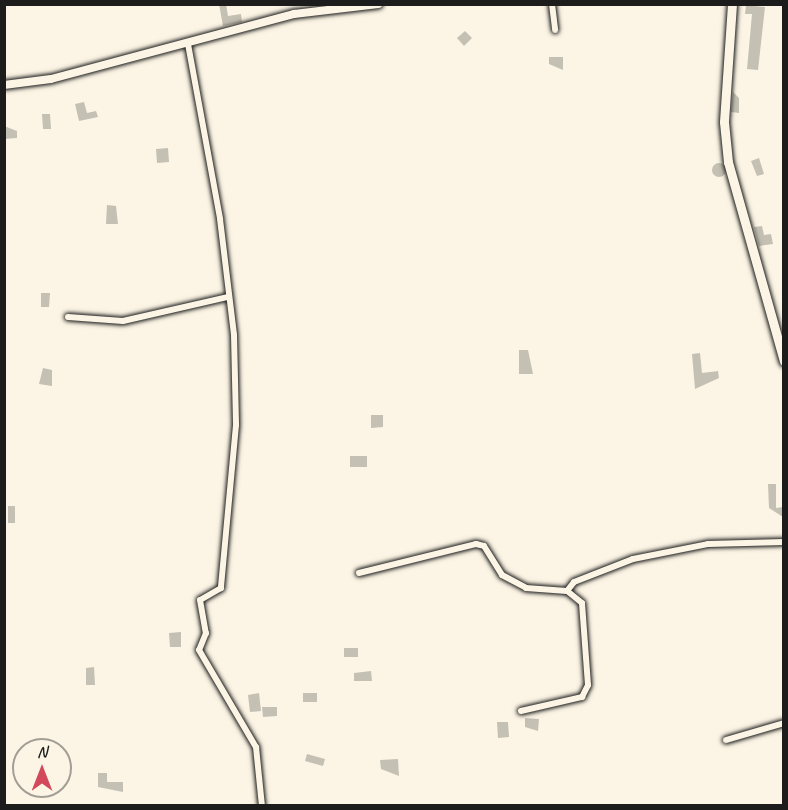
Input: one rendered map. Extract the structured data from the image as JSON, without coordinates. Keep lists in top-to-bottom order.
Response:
{
  "north": "top"
}
